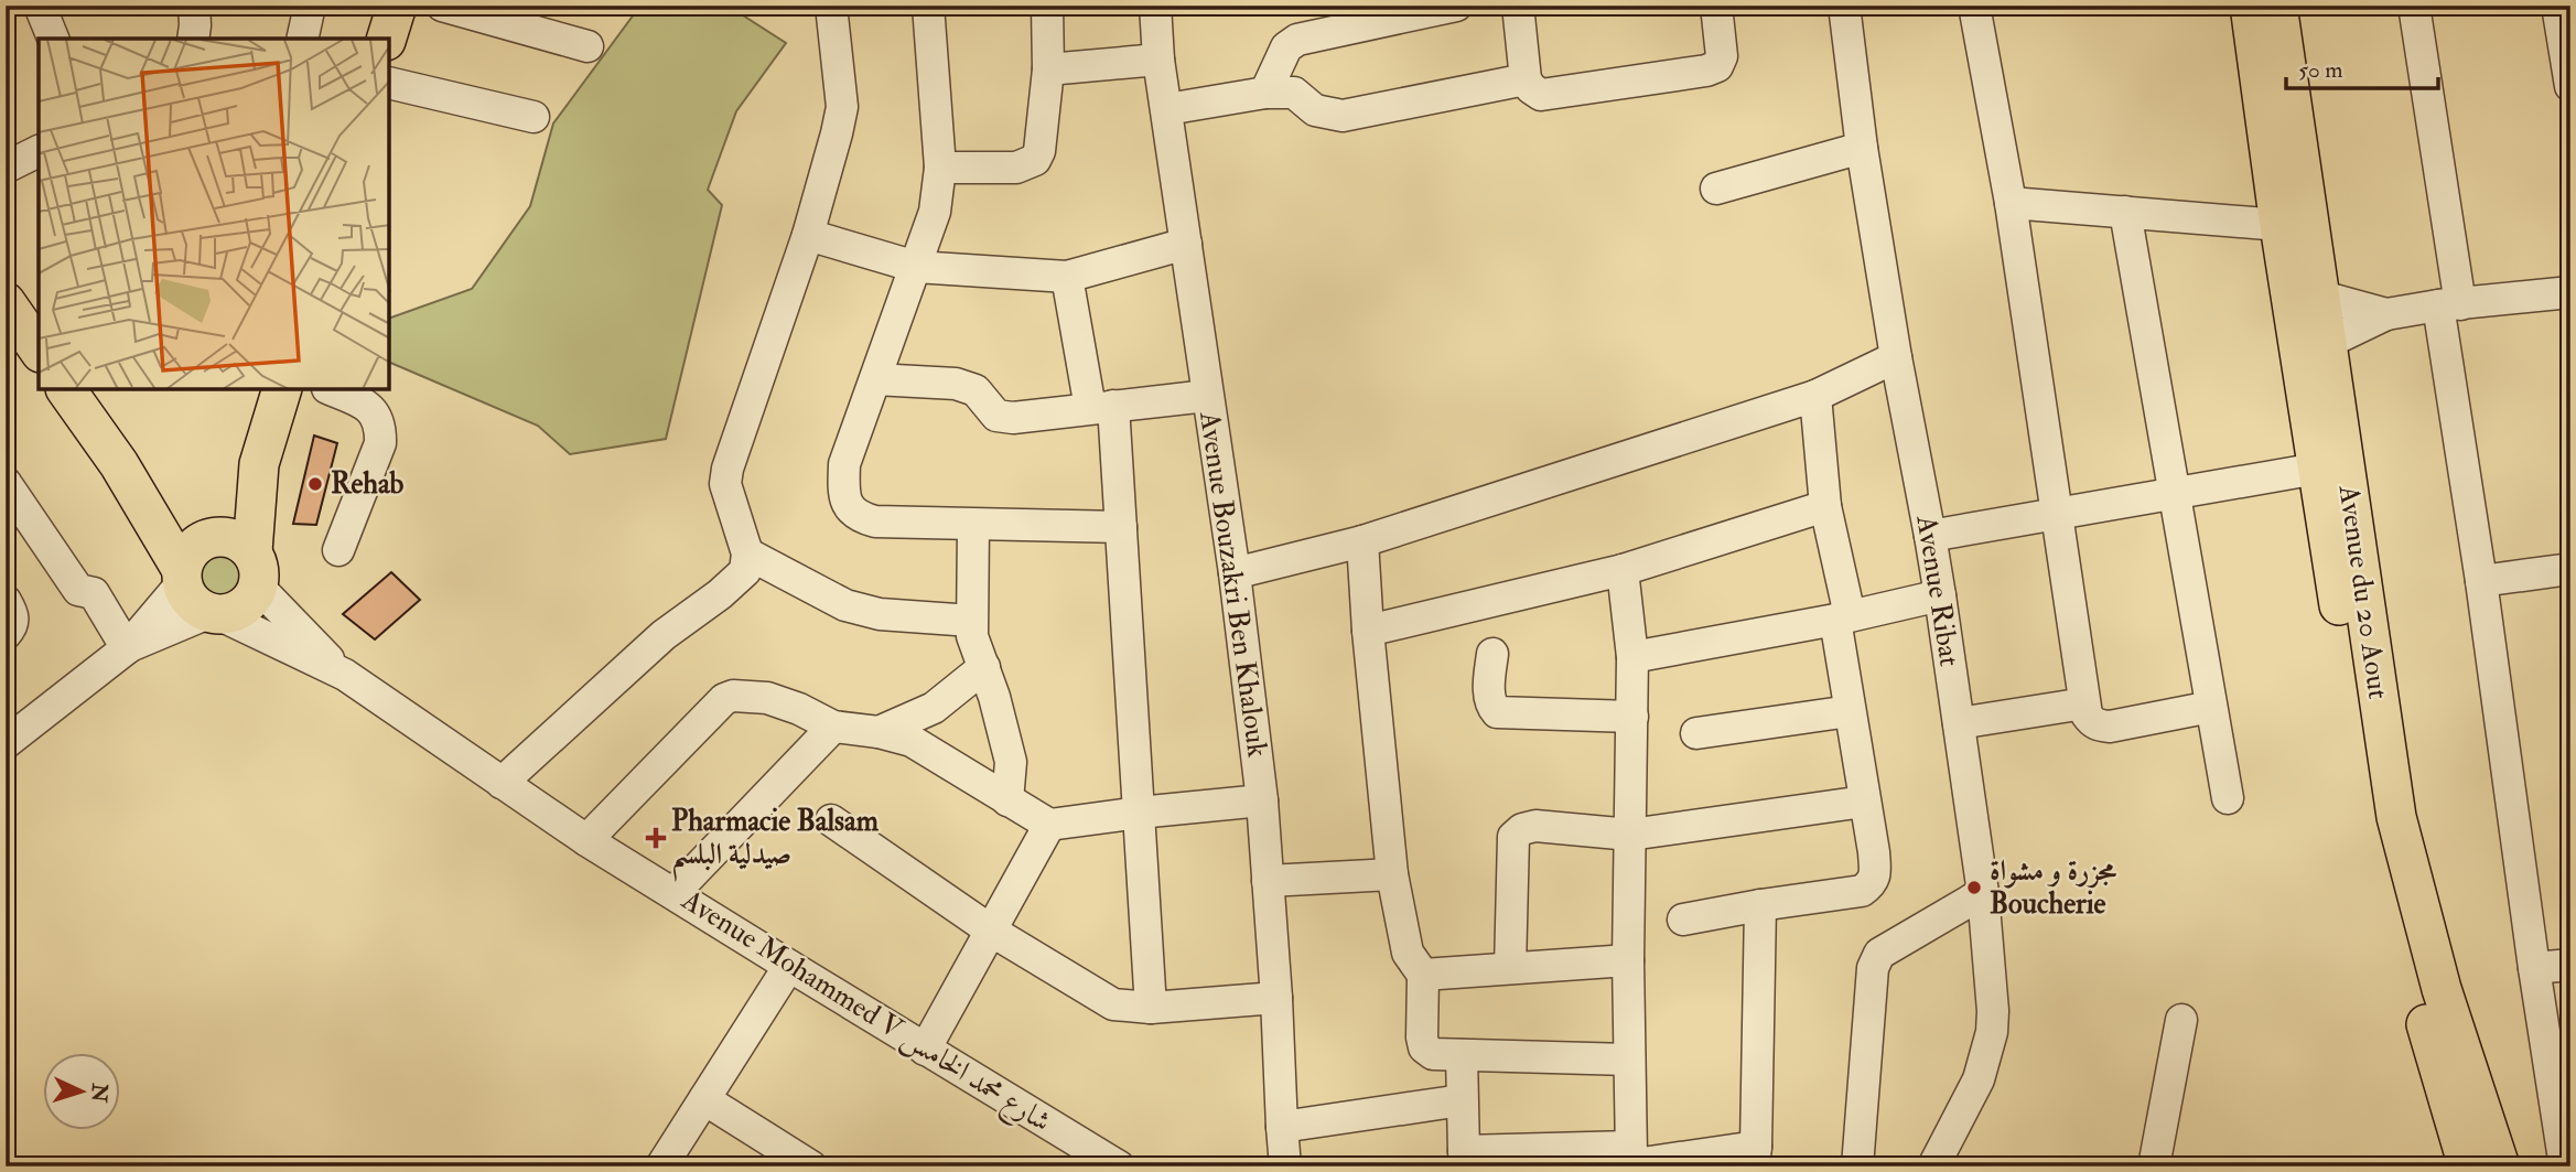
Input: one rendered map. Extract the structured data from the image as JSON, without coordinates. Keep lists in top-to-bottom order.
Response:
{
  "streets": {
    "main road": ["Avenue du 20 Aout"],
    "street": ["Avenue Bouzakri Ben Khalouk", "Avenue Ribat", "Avenue Mohammed V شارع محمد الخامس"]
  },
  "places": {
    "other": ["Rehab", "مجزرة و مشواة Boucherie"],
    "health": ["Pharmacie Balsam صيدلية البلسم"]
  },
  "scale_bar": "50 m",
  "north": "right"
}
